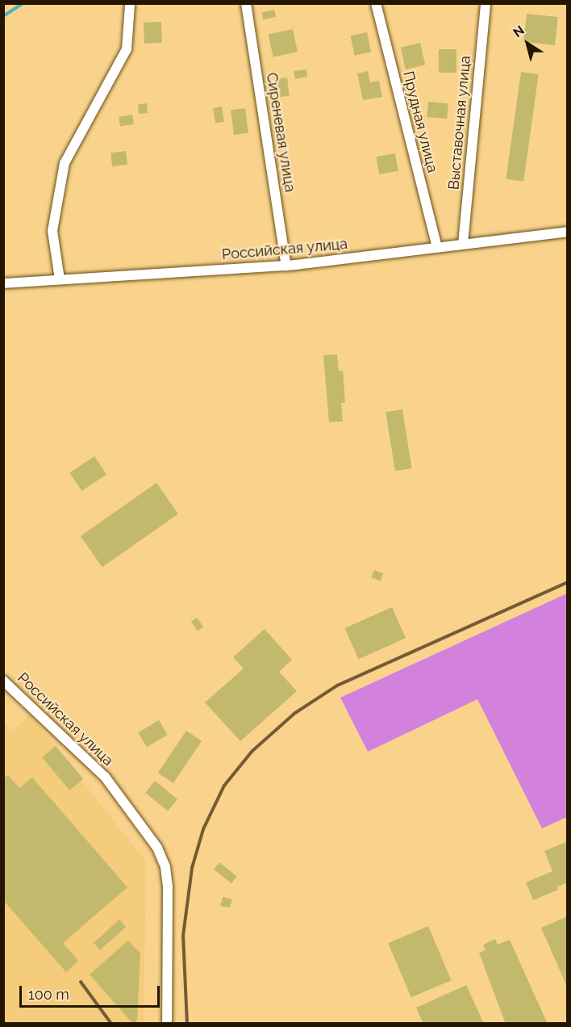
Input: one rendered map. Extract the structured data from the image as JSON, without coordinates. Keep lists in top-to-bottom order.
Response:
{
  "streets": {
    "street": [
      "Прудная улица",
      "Выставочная улица",
      "Сиреневая улица",
      "Российская улица"
    ]
  },
  "crossings": [
    ["Прудная улица", "Российская улица"],
    ["Выставочная улица", "Российская улица"],
    ["Сиреневая улица", "Российская улица"]
  ],
  "scale_bar": "100 m",
  "north": "top left"
}
